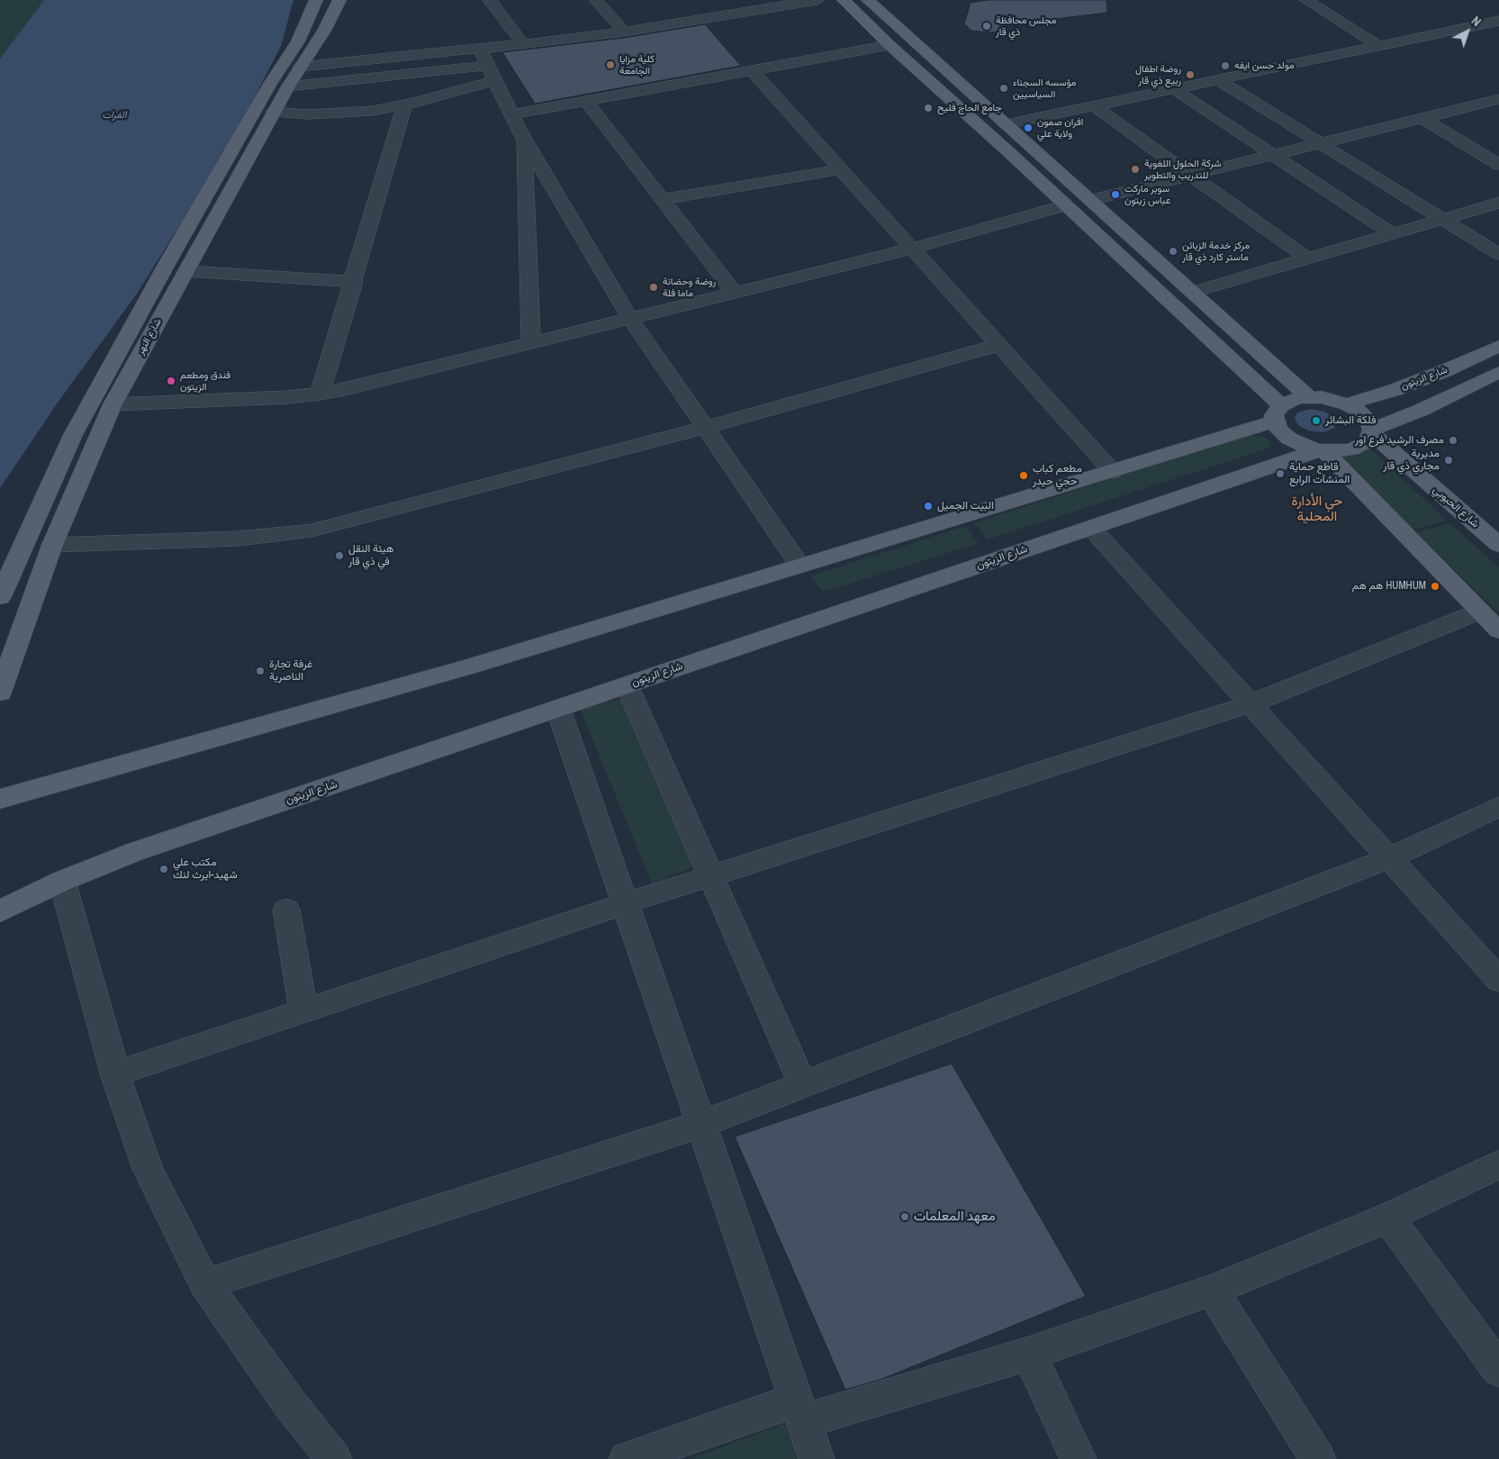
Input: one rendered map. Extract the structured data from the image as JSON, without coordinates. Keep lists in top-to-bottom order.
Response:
{
  "streets": {
    "main road": ["شارع النهر", "شارع الزيتون", "شارع الحبوبي"]
  },
  "crossings": [
    ["شارع الزيتون", "شارع الحبوبي"]
  ],
  "districts": ["حي الأدارة المحلية"],
  "water": ["الفرات"],
  "places": [
    "مجلس محافظة ذي قار",
    "كلية مزايا الجامعة",
    "مولد حسن ايفه",
    "روضة اطفال ربيع ذي قار",
    "مؤسسه السجناء السياسيين",
    "جامع الحاج فليح",
    "افران صمون ولاية علي",
    "شركة الحلول اللغوية للتدريب والتطوير",
    "سوبر ماركت عباس زيتون",
    "مركز خدمة الزبائن ماستر كارد ذي قار",
    "روضة وحضانة ماما فلة",
    "فندق ومطعم الزيتون",
    "فلكة البشائر",
    "مصرف الرشيد فرع اور",
    "مديرية مجاري ذي قار",
    "قاطع حماية المنشآت الرابع",
    "مطعم كباب حجي حيدر",
    "البيت الجميل",
    "هيئة النقل في ذي قار",
    "هم هم HUMHUM",
    "غرفة تجارة الناصرية",
    "مكتب علي شهيد-ايرث لنك",
    "معهد المعلمات"
  ],
  "north": "top right"
}
